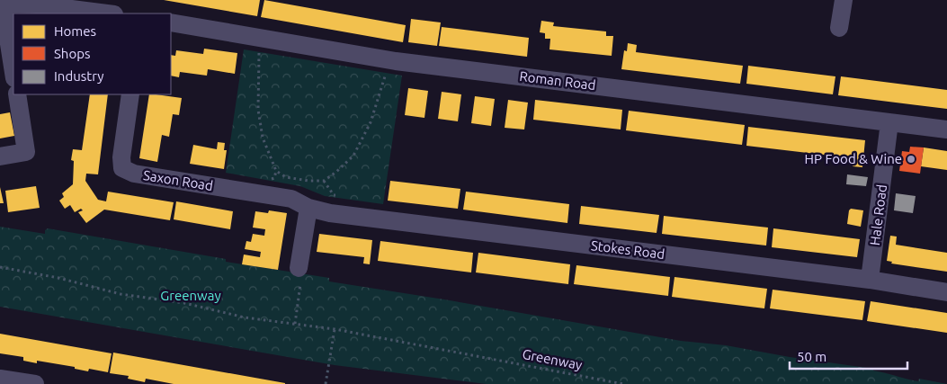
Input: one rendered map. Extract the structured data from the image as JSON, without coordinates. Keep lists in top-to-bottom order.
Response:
{
  "streets": {
    "street": [
      "Roman Road",
      "Saxon Road",
      "Hale Road",
      "Stokes Road"
    ],
    "path": ["Greenway"]
  },
  "crossings": [
    ["Roman Road", "Hale Road"],
    ["Saxon Road", "Stokes Road"],
    ["Hale Road", "Stokes Road"]
  ],
  "parks": ["Greenway"],
  "places": ["HP Food & Wine"],
  "legend": ["Homes", "Shops", "Industry"],
  "scale_bar": "50 m"
}
